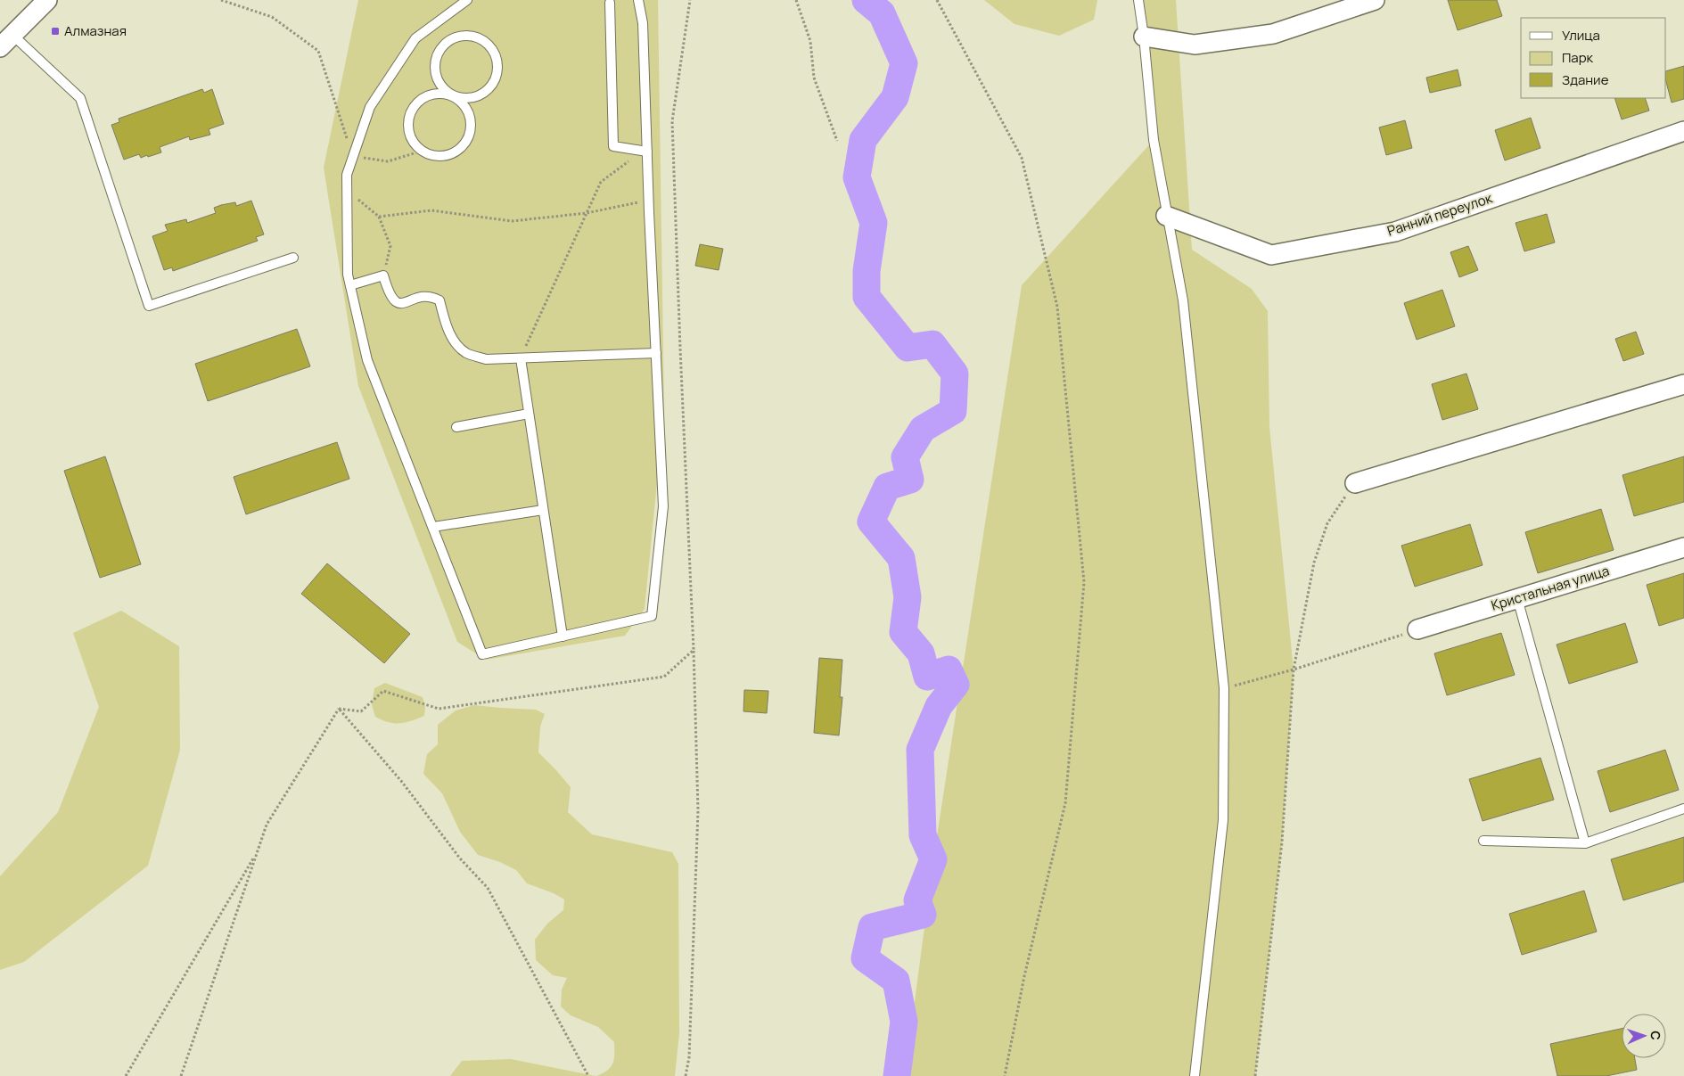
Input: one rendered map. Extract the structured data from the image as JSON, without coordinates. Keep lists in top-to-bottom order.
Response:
{
  "streets": {
    "street": ["Ранний переулок", "Кристальная улица"]
  },
  "places": {
    "transit": ["Алмазная"]
  },
  "legend": ["Улица", "Парк", "Здание"],
  "north": "right"
}
